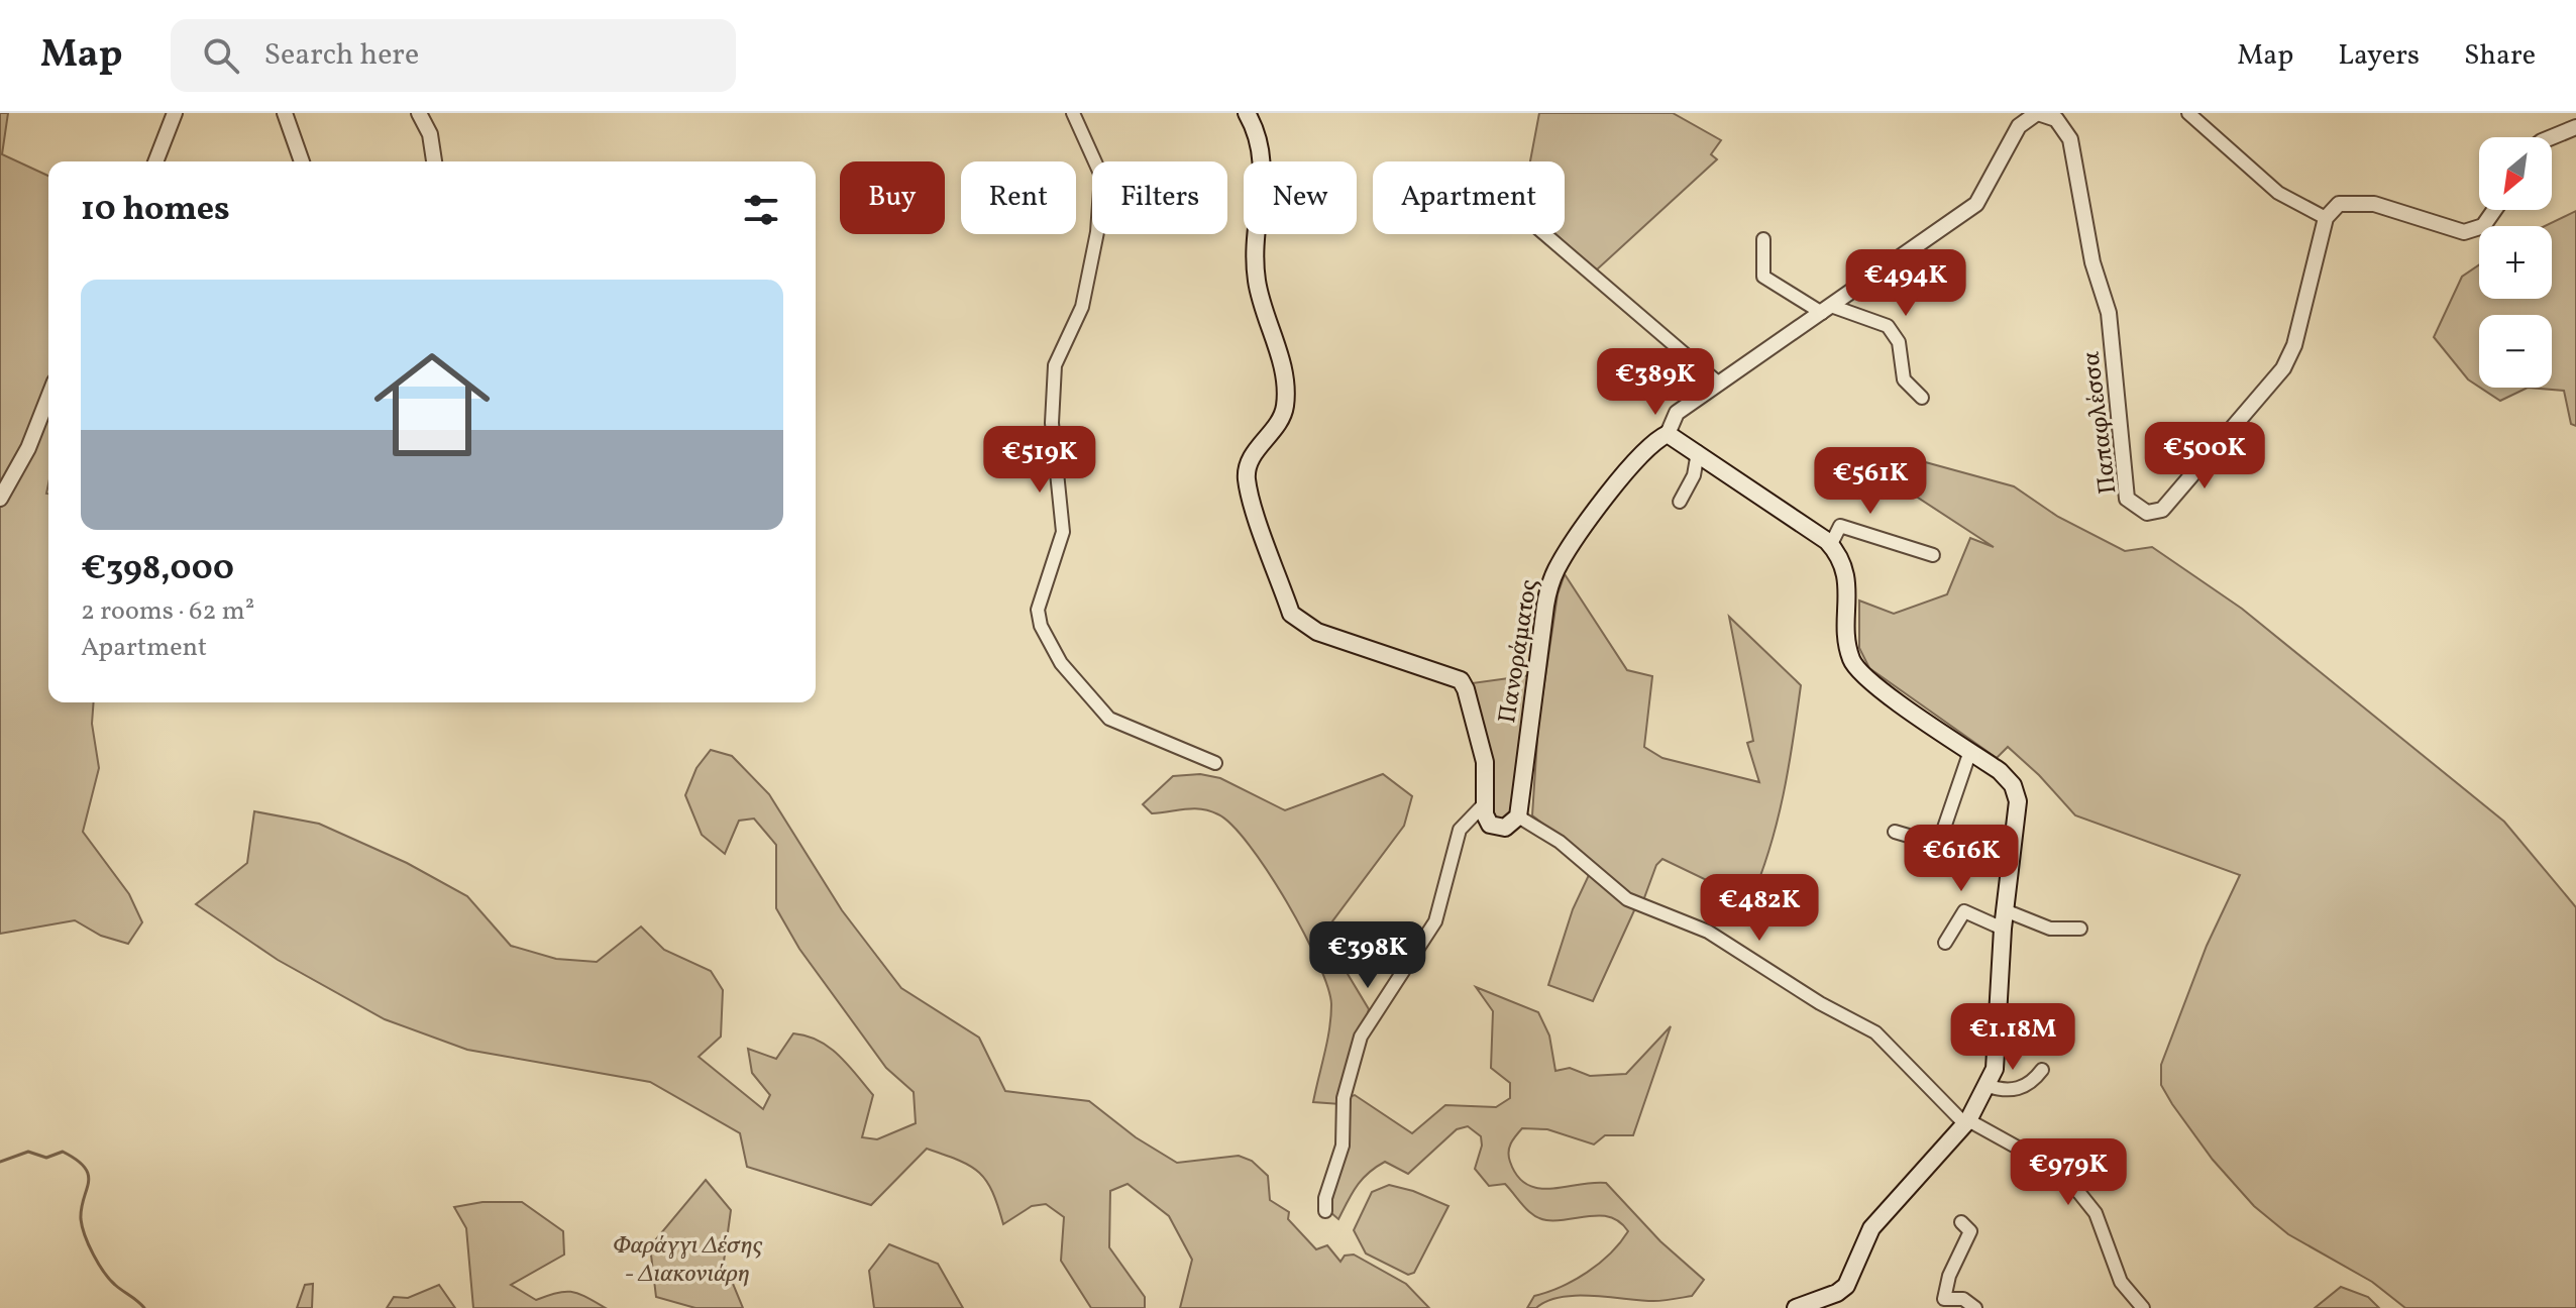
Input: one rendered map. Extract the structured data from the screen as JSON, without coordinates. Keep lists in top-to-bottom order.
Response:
{
  "streets": {
    "main road": ["Πανοράματος"],
    "street": ["Παπαφλέσσα"]
  },
  "crossings": [
    ["Παπαφλέσσα", "Πανοράματος"]
  ],
  "parks": ["Φαράγγι Δέσης - Διακονιάρη"],
  "north": "bottom left",
  "page": {
    "header": "Map",
    "search": "Search here",
    "nav": ["Map", "Layers", "Share"],
    "map_buttons": ["+", "−"],
    "chip": [
      "Buy",
      "Rent",
      "Filters",
      "New",
      "Apartment"
    ],
    "heading": "10 homes",
    "price": [
      "€494K",
      "€389K",
      "€500K",
      "€519K",
      "€561K",
      "€616K",
      "€482K",
      "€398K",
      "€1.18M",
      "€979K"
    ],
    "list": [
      {
        "name": "€398,000",
        "note": "2 rooms · 62 m² · Apartment"
      }
    ]
  }
}
